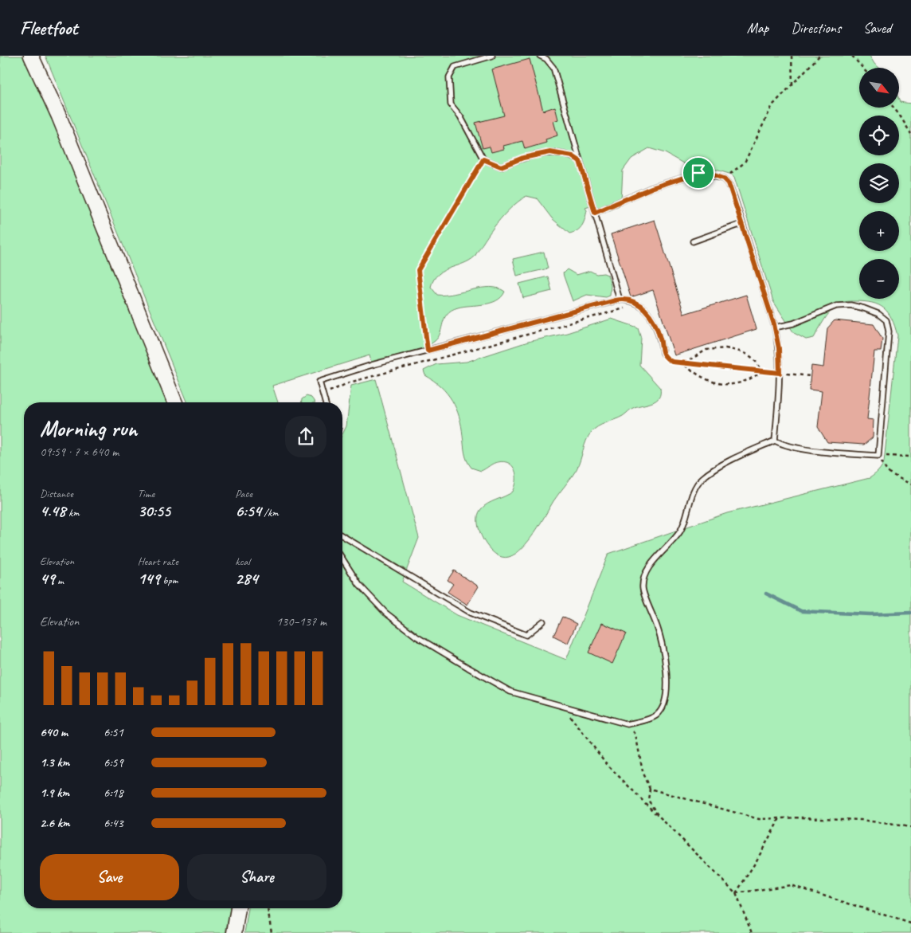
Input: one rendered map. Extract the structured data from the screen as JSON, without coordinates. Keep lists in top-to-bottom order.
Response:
{
  "north": "bottom right",
  "page": {
    "header": "Fleetfoot",
    "nav": ["Map", "Directions", "Saved"],
    "map_buttons": ["+", "−"],
    "heading": ["Morning run", "09:59 · 7 × 640 m"],
    "stats": [
      ["Distance", "4.48 km"],
      ["Time", "30:55"],
      ["Pace", "6:54 /km"],
      ["Elevation", "49 m"],
      ["Heart rate", "149 bpm"],
      ["kcal", "284"]
    ],
    "chart": ["Elevation", "130–137 m"],
    "list": [
      {
        "name": "640 m",
        "note": "6:51"
      },
      {
        "name": "1.3 km",
        "note": "6:59"
      },
      {
        "name": "1.9 km",
        "note": "6:18"
      },
      {
        "name": "2.6 km",
        "note": "6:43"
      }
    ],
    "buttons": ["Save", "Share"]
  }
}
